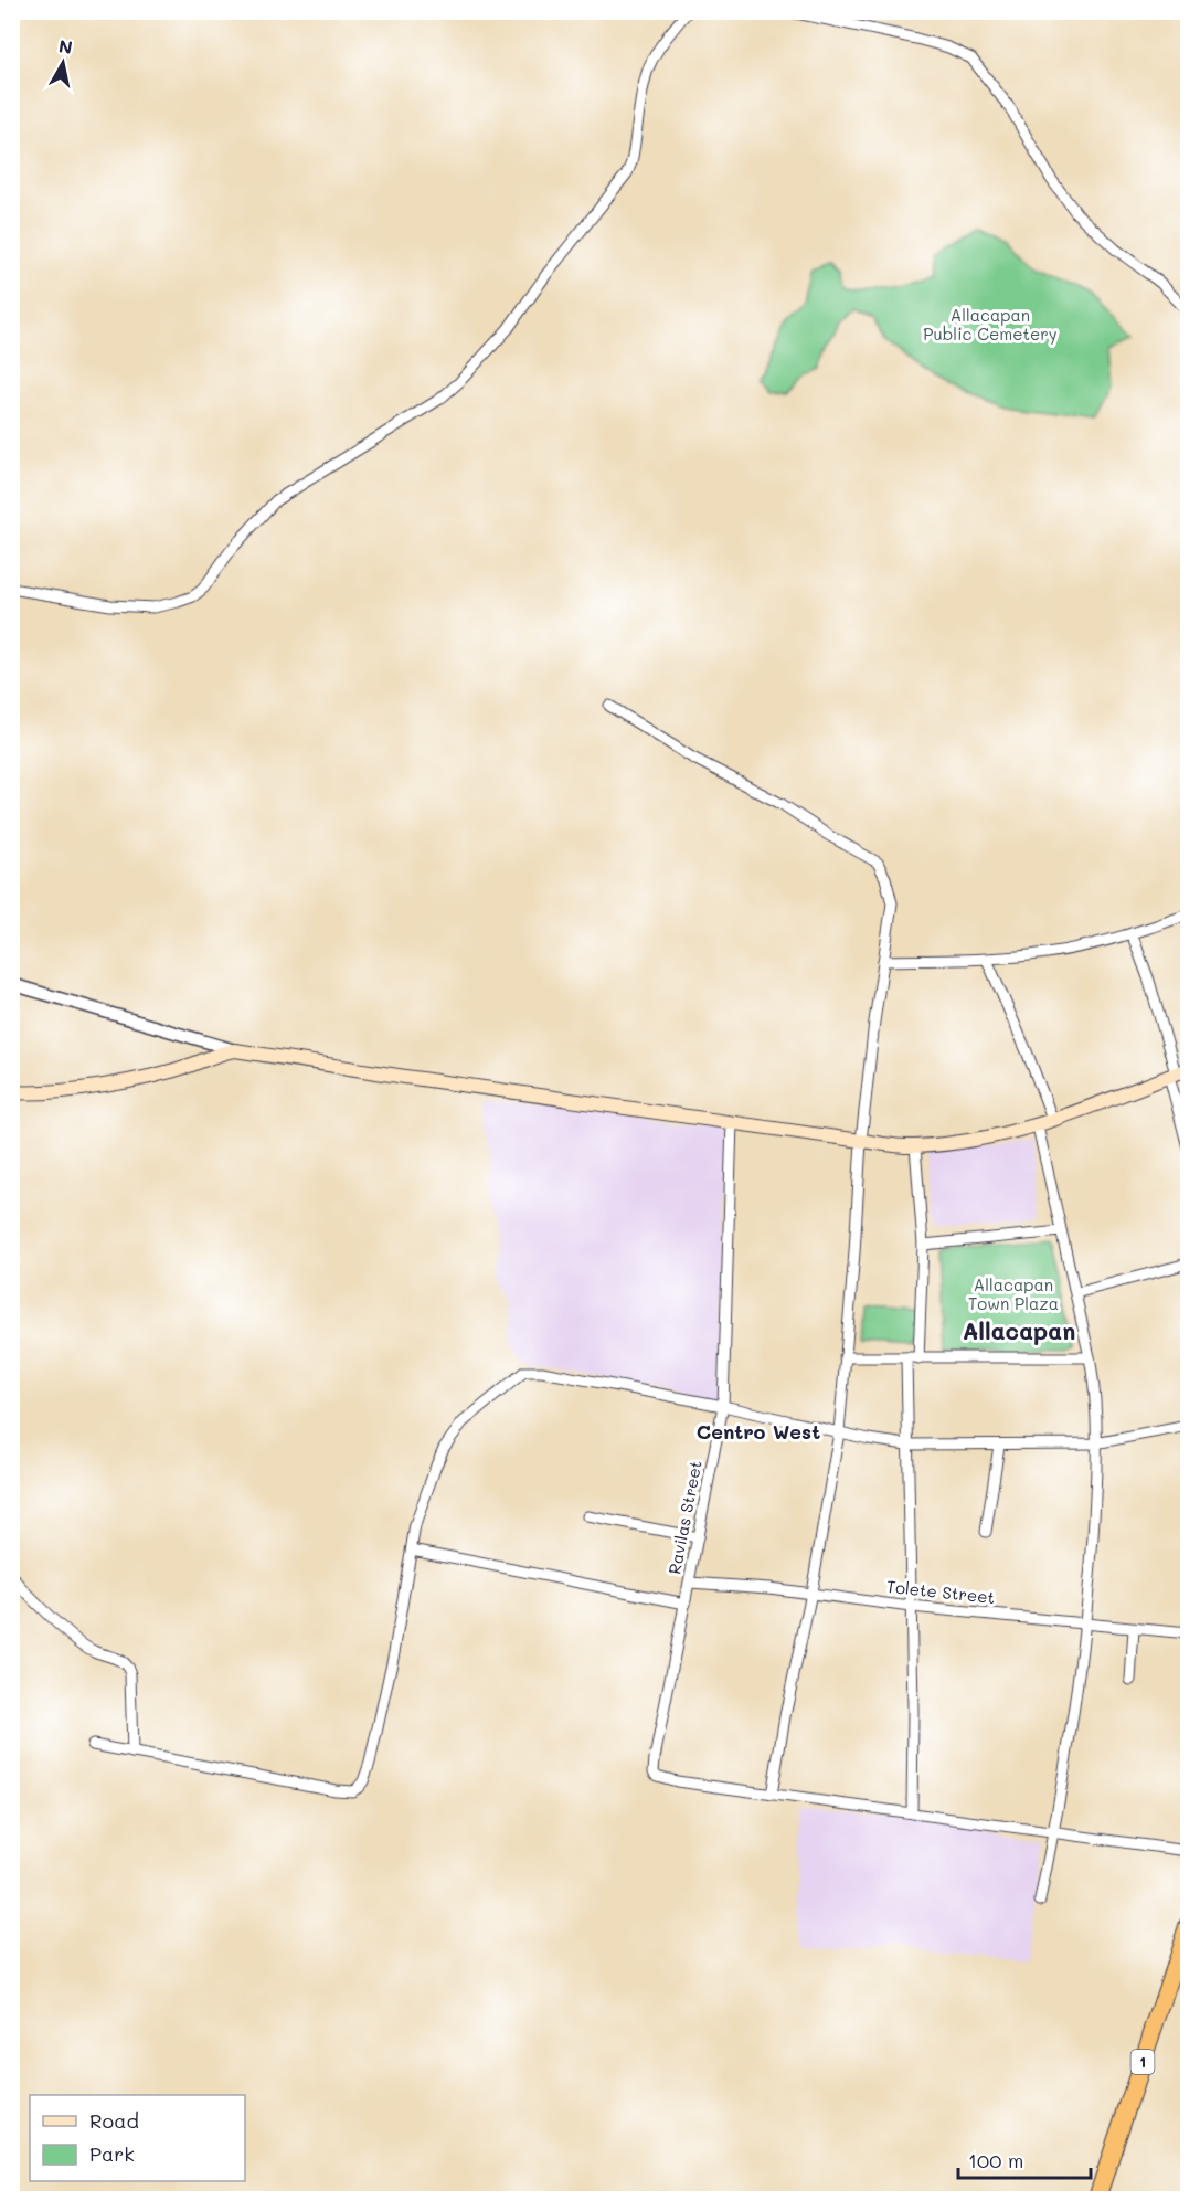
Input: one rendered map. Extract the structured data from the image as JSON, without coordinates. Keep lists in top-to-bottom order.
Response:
{
  "streets": {
    "highway": ["1"],
    "street": ["Ravilas Street", "Tolete Street"]
  },
  "crossings": [
    ["Ravilas Street", "Tolete Street"]
  ],
  "districts": ["Allacapan", "Centro West"],
  "parks": ["Allacapan Public Cemetery", "Allacapan Town Plaza"],
  "legend": ["Road", "Park"],
  "scale_bar": "100 m",
  "north": "top"
}
